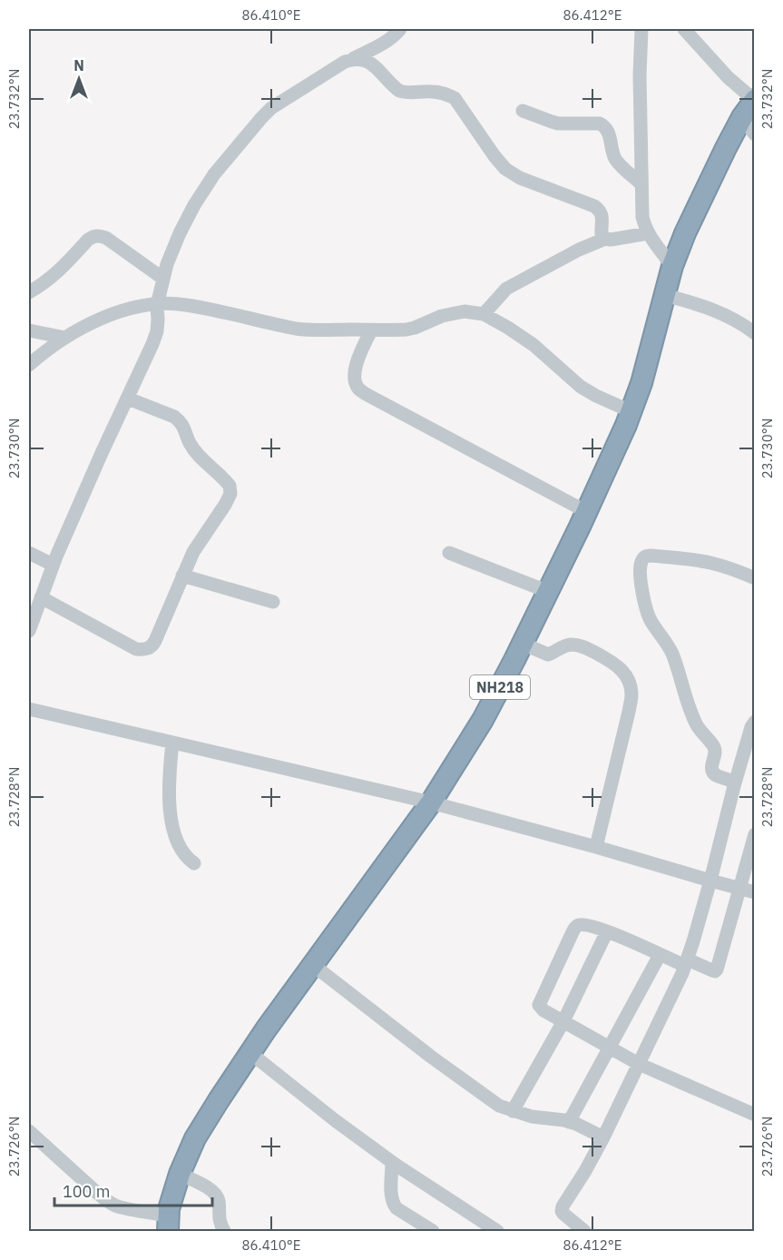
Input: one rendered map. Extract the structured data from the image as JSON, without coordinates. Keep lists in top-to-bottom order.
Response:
{
  "streets": {
    "highway": ["NH218"]
  },
  "scale_bar": "100 m",
  "north": "top",
  "coordinates": [
    "86.410°E",
    "86.412°E",
    "23.732°N",
    "23.730°N",
    "23.728°N",
    "23.726°N"
  ]
}
